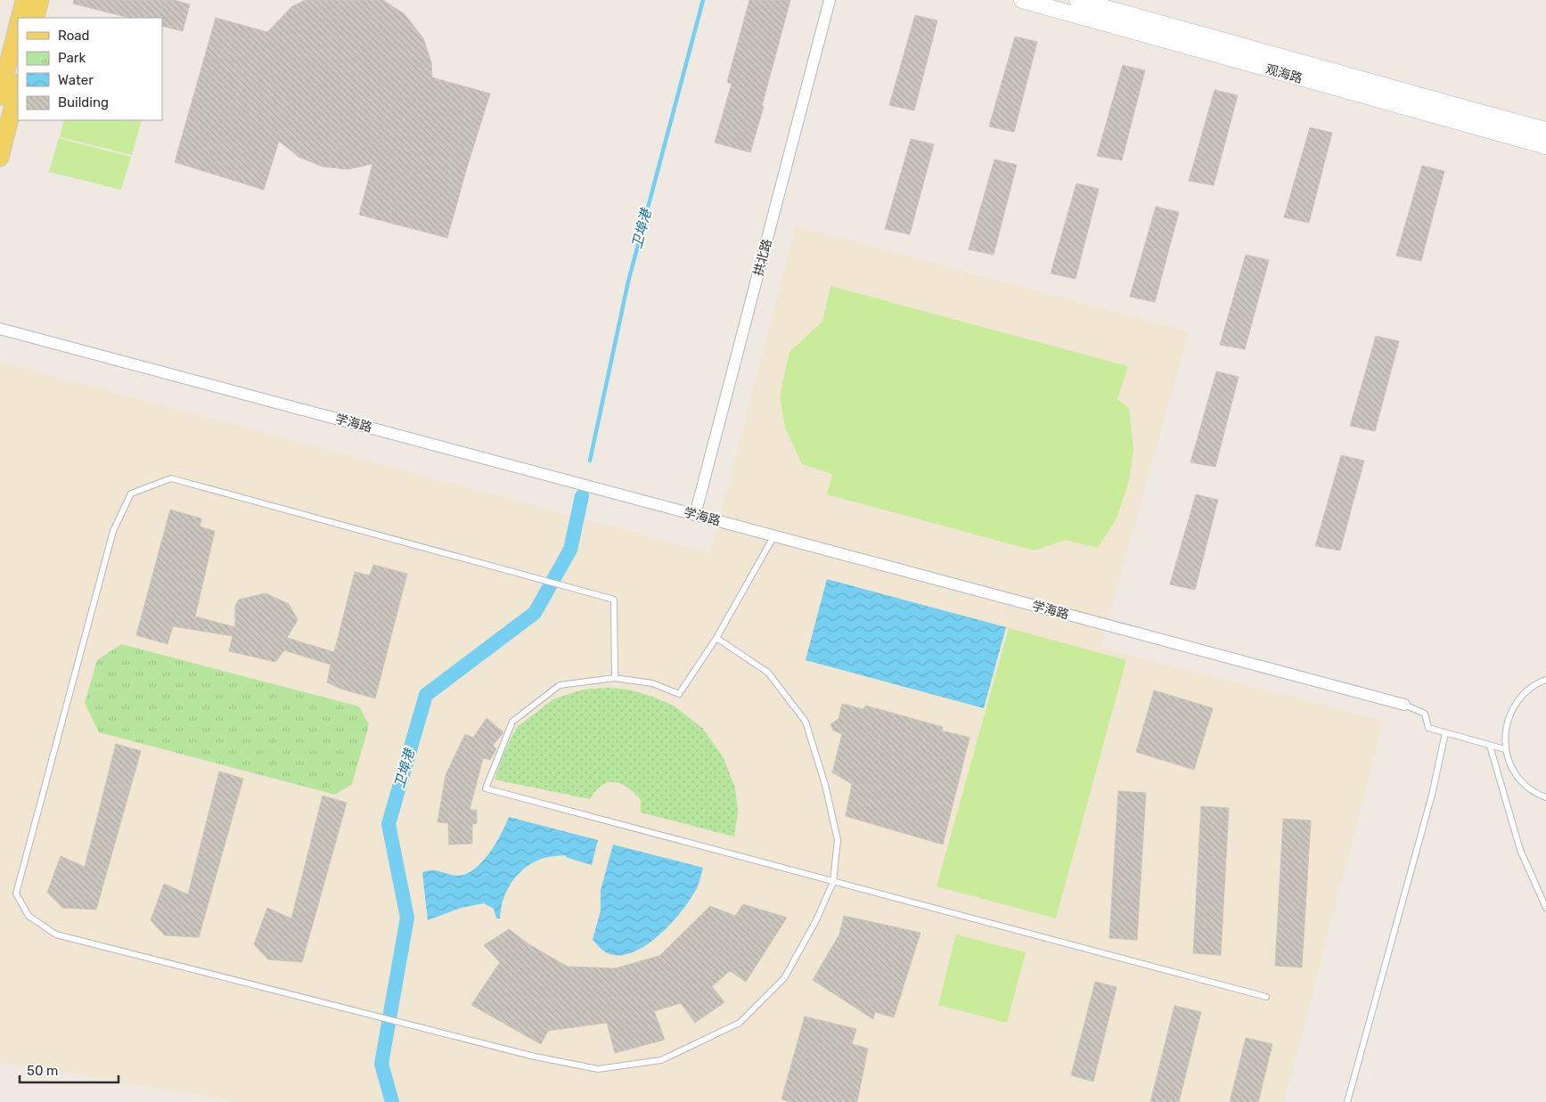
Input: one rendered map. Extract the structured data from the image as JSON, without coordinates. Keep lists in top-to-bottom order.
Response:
{
  "streets": {
    "main road": ["观海路"],
    "street": ["拱北路", "学海路"]
  },
  "crossings": [
    ["拱北路", "学海路"]
  ],
  "water": ["卫埠港"],
  "legend": [
    "Road",
    "Park",
    "Water",
    "Building"
  ],
  "scale_bar": "50 m"
}
